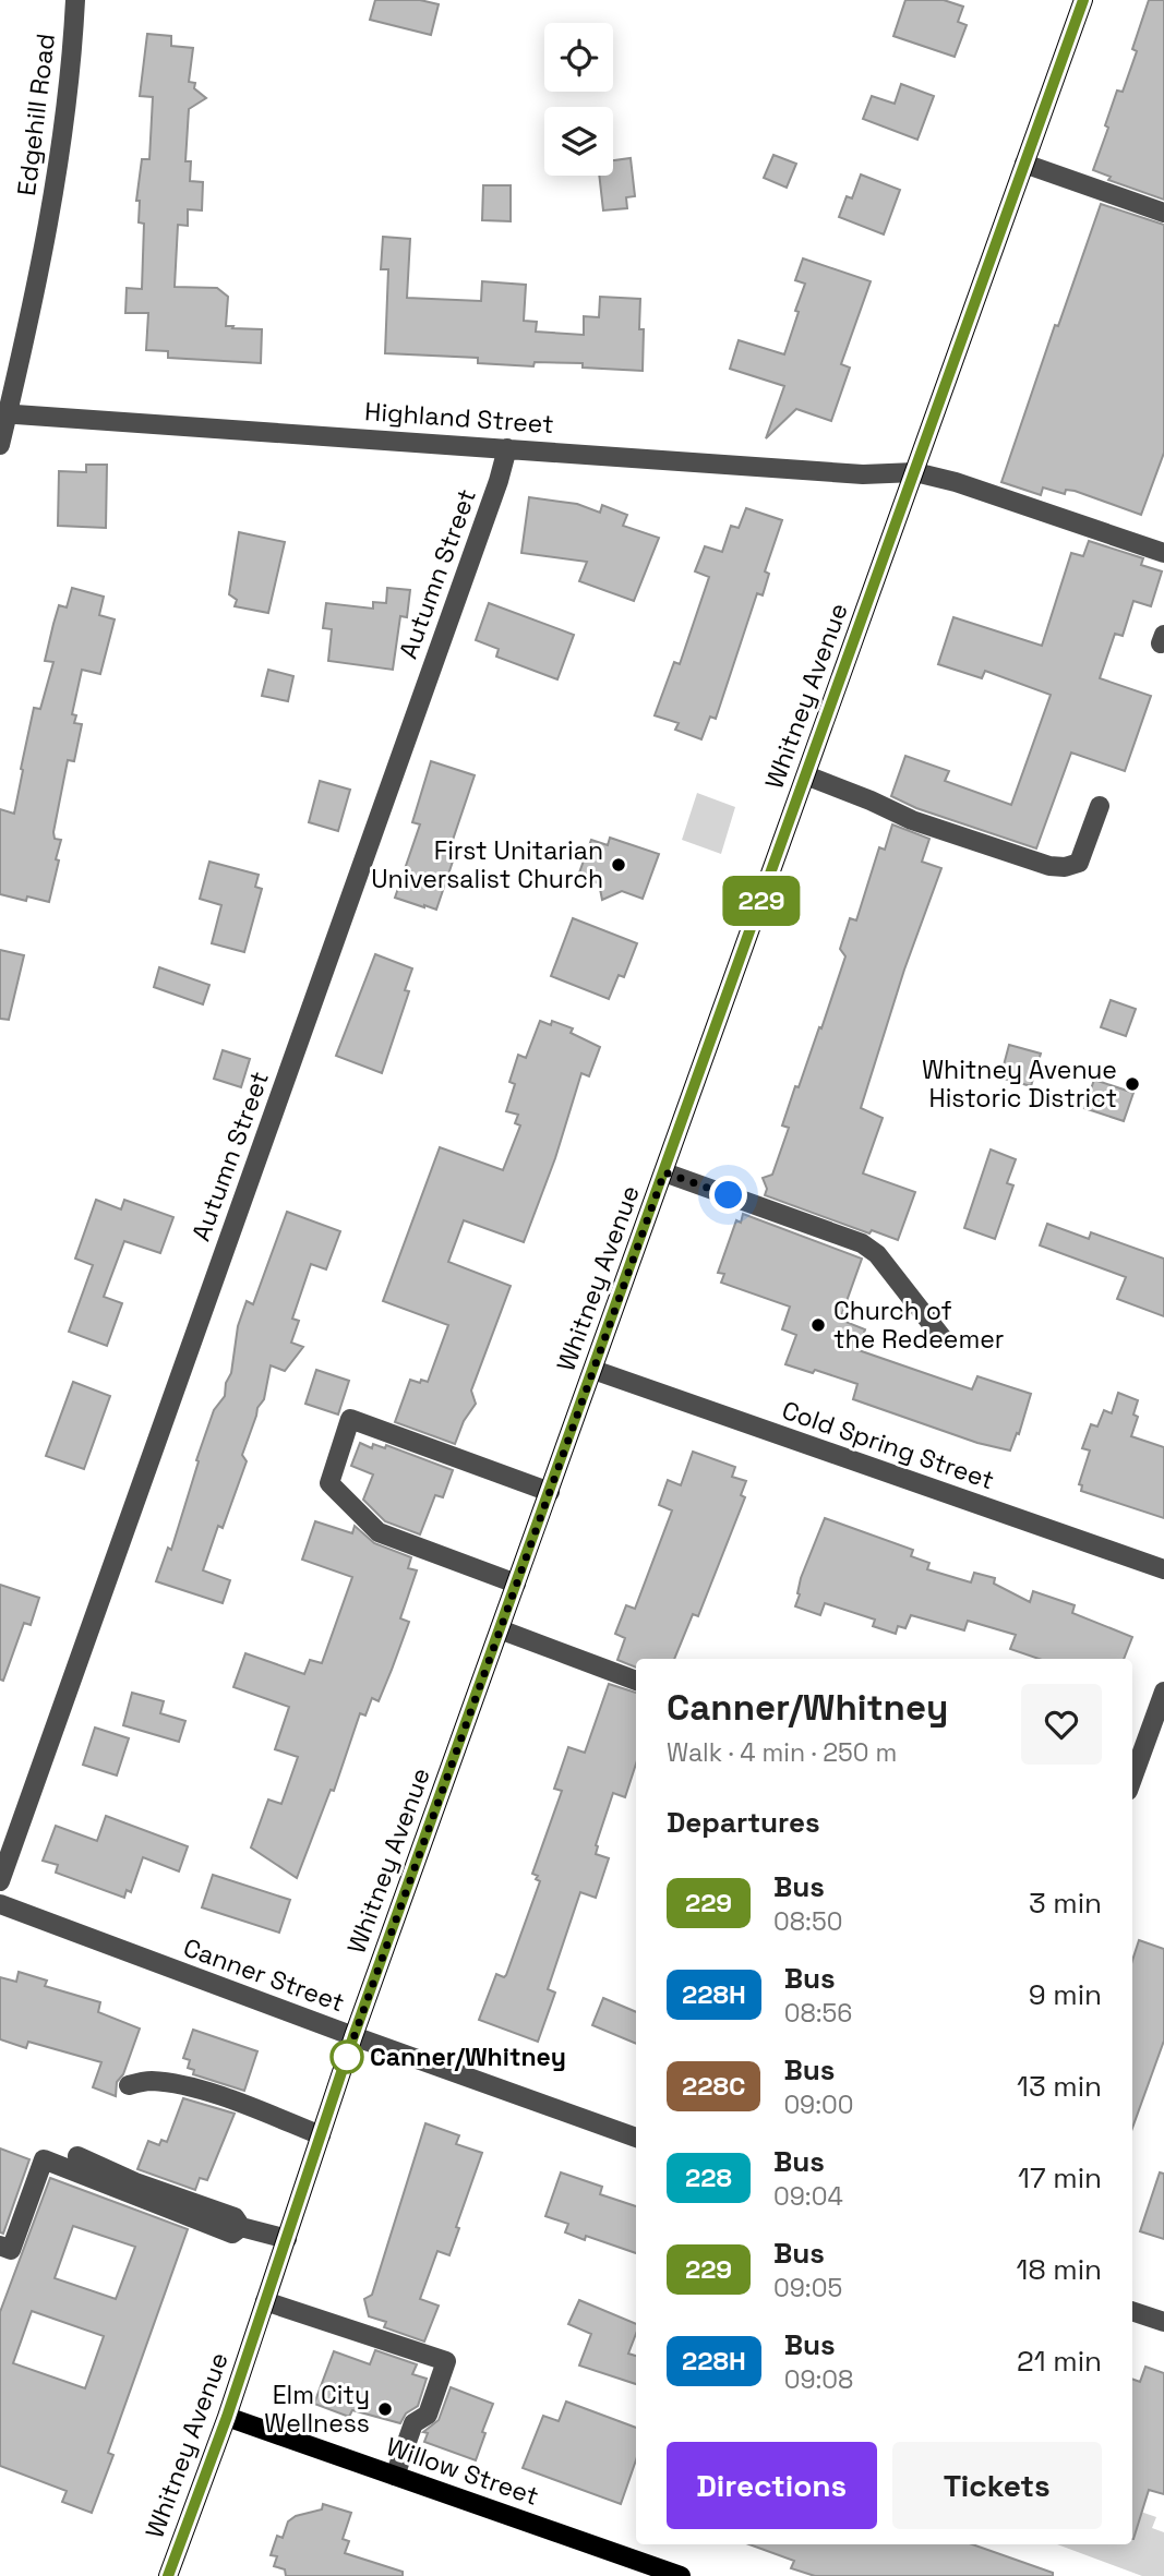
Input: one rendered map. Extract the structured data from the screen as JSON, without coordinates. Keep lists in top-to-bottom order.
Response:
{
  "streets": {
    "main road": ["Whitney Avenue", "Willow Street"],
    "street": [
      "Edgehill Road",
      "Highland Street",
      "Autumn Street",
      "Cold Spring Street",
      "Canner Street"
    ]
  },
  "crossings": [
    ["Edgehill Road", "Highland Street"],
    ["Highland Street", "Autumn Street"],
    ["Highland Street", "Whitney Avenue"],
    ["Whitney Avenue", "Cold Spring Street"],
    ["Whitney Avenue", "Canner Street"],
    ["Whitney Avenue", "Willow Street"]
  ],
  "places": [
    "First Unitarian Universalist Church",
    "Whitney Avenue Historic District",
    "Church of the Redeemer",
    "Canner/Whitney",
    "Elm City Wellness"
  ],
  "lines": ["bus line 229"],
  "page": {
    "on_map": "229",
    "heading": [
      ["Canner/Whitney", "Walk · 4 min · 250 m"],
      "Departures"
    ],
    "list": [
      {
        "mark": "229",
        "name": "Bus",
        "note": "08:50",
        "value": "3 min"
      },
      {
        "mark": "228H",
        "name": "Bus",
        "note": "08:56",
        "value": "9 min"
      },
      {
        "mark": "228C",
        "name": "Bus",
        "note": "09:00",
        "value": "13 min"
      },
      {
        "mark": "228",
        "name": "Bus",
        "note": "09:04",
        "value": "17 min"
      },
      {
        "mark": "229",
        "name": "Bus",
        "note": "09:05",
        "value": "18 min"
      },
      {
        "mark": "228H",
        "name": "Bus",
        "note": "09:08",
        "value": "21 min"
      }
    ],
    "buttons": ["Directions", "Tickets"]
  }
}
